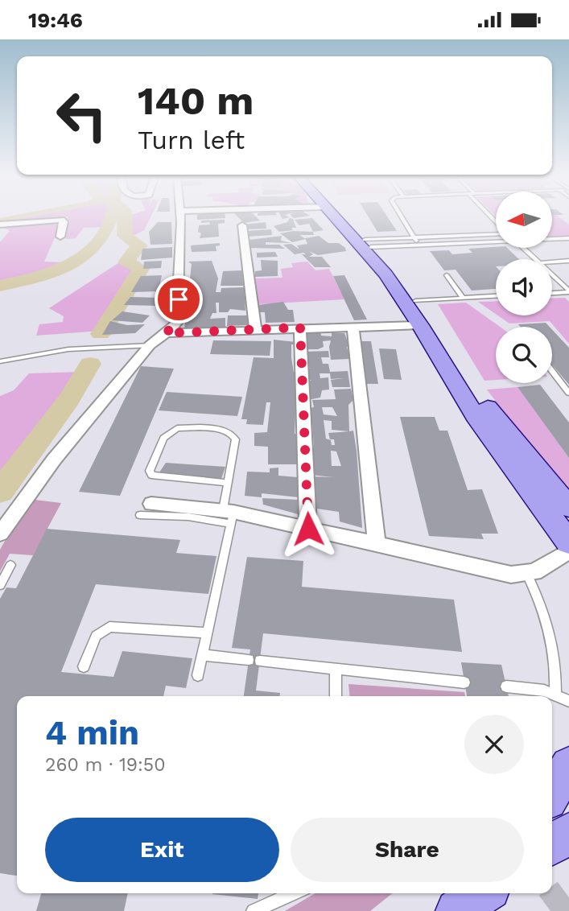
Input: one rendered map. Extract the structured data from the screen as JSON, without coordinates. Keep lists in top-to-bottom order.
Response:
{
  "north": "left",
  "page": {
    "status": "19:46",
    "turn": ["140 m", "Turn left"],
    "heading": ["4 min", "260 m · 19:50"],
    "buttons": ["Exit", "Share"]
  }
}
